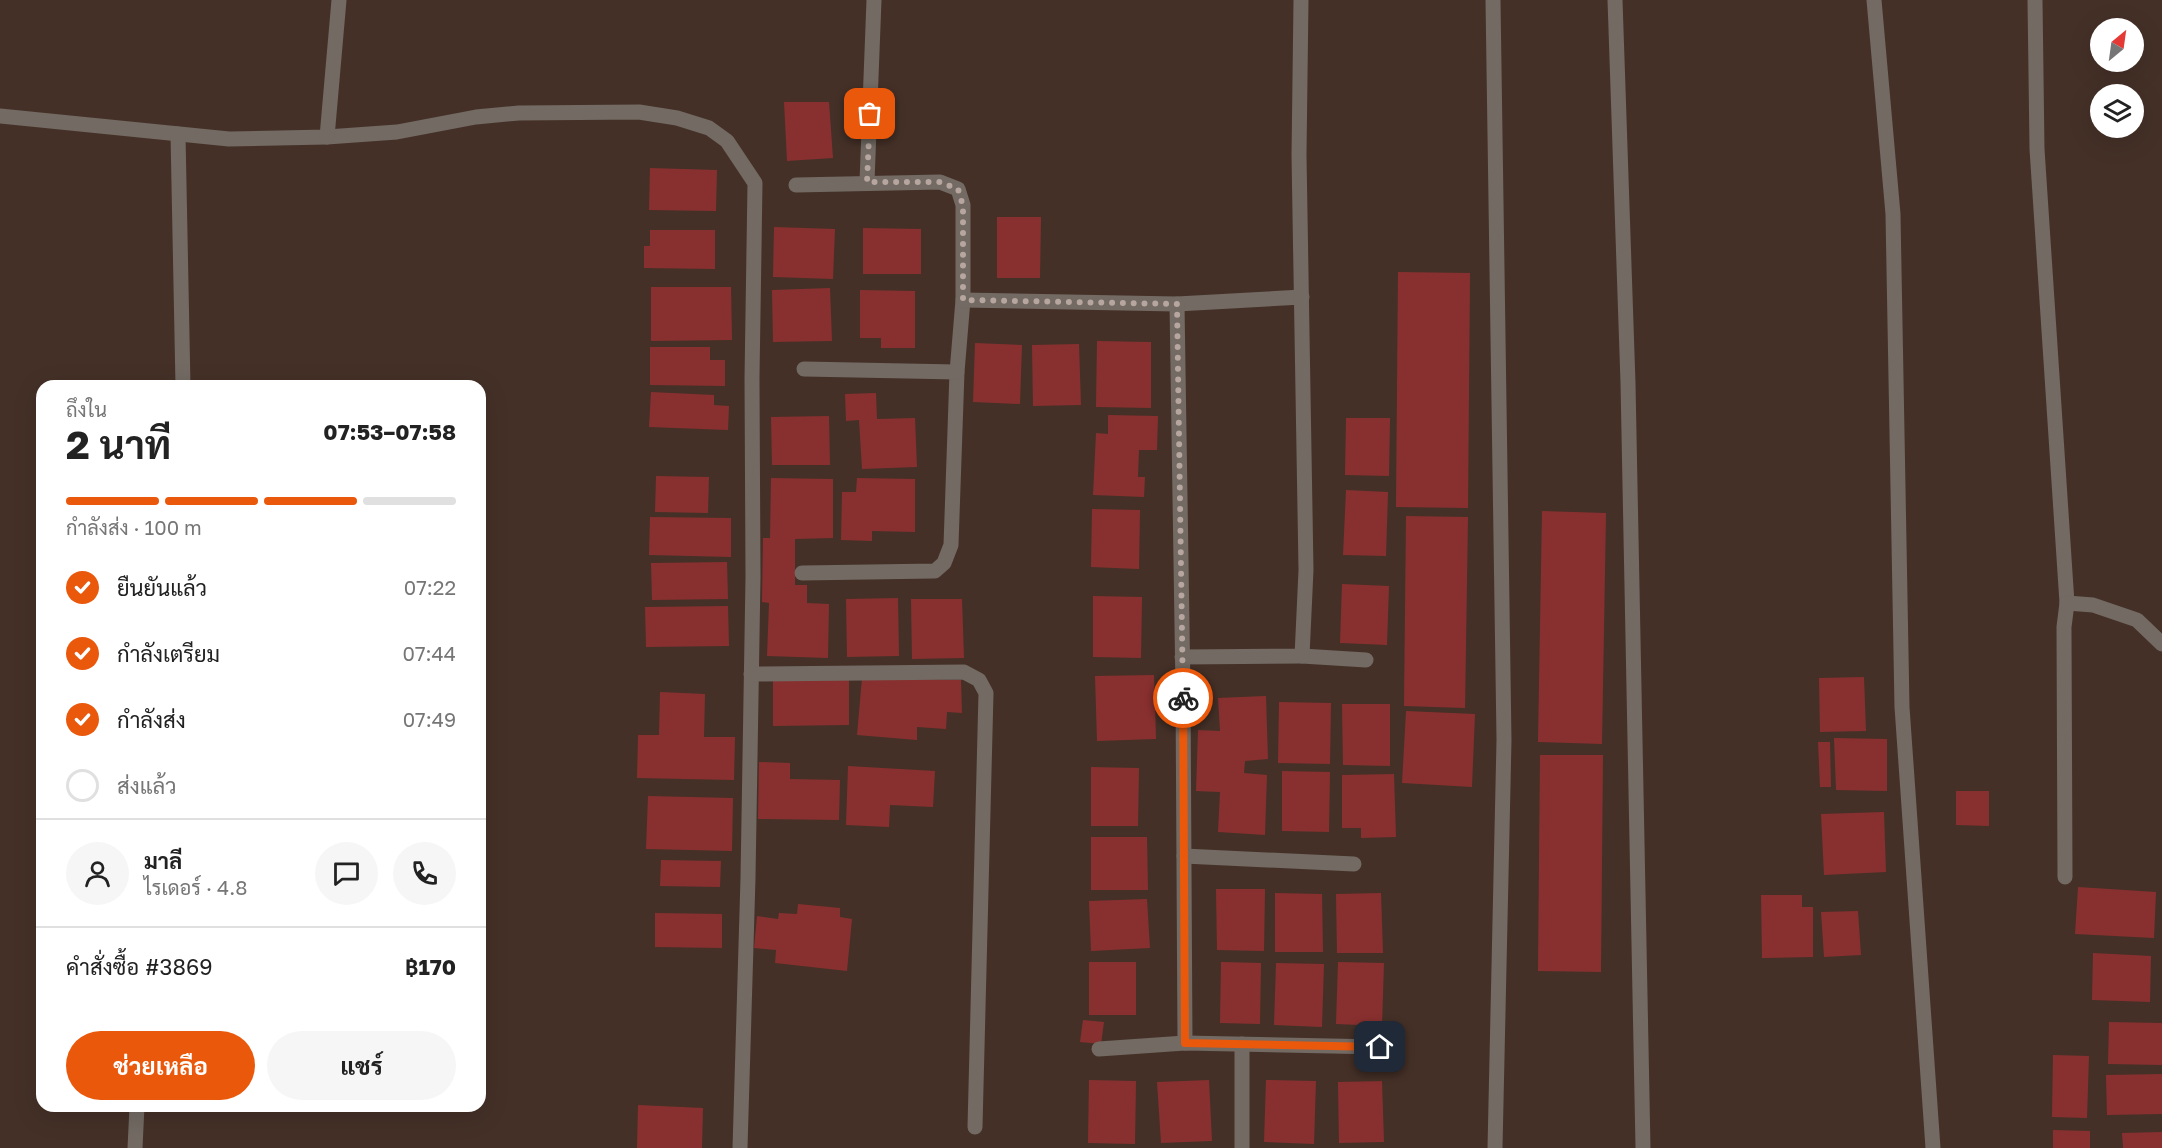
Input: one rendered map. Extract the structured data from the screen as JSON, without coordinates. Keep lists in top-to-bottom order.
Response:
{
  "north": "top right",
  "page": {
    "heading": ["2 นาที", "ถึงใน", "07:53–07:58"],
    "panel": [
      "มาลี",
      "ไรเดอร์ · 4.8",
      "คำสั่งซื้อ #3869",
      "฿170"
    ],
    "bar": "กำลังส่ง · 100 m",
    "list": [
      ["ยืนยันแล้ว", "07:22"],
      ["กำลังเตรียม", "07:44"],
      ["กำลังส่ง", "07:49"],
      "ส่งแล้ว"
    ],
    "buttons": ["ช่วยเหลือ", "แชร์"]
  }
}
